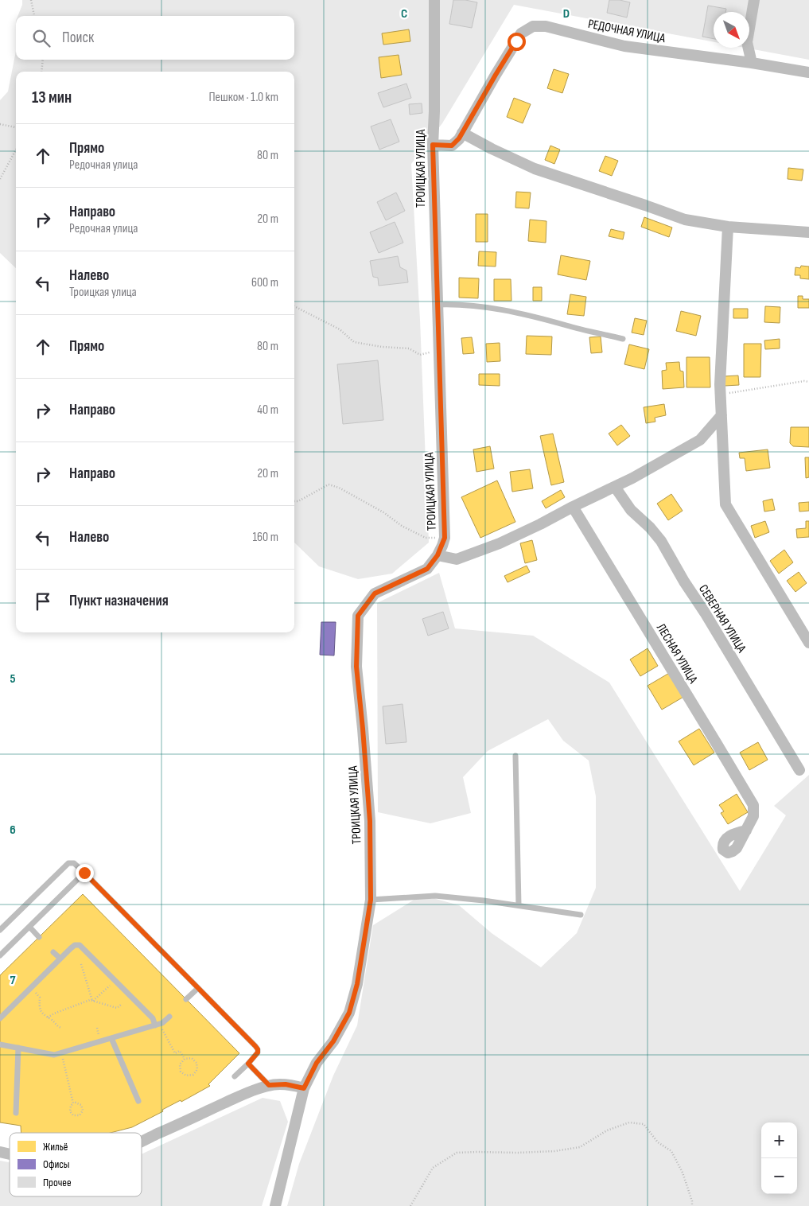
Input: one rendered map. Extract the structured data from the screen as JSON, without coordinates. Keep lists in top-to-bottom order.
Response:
{
  "streets": {
    "street": [
      "РЕДОЧНАЯ УЛИЦА",
      "ТРОИЦКАЯ УЛИЦА",
      "СЕВЕРНАЯ УЛИЦА",
      "ЛЕСНАЯ УЛИЦА"
    ]
  },
  "crossings": [
    ["РЕДОЧНАЯ УЛИЦА", "ТРОИЦКАЯ УЛИЦА"]
  ],
  "legend": ["Жильё", "Офисы", "Прочее"],
  "north": "bottom right",
  "page": {
    "search": "Поиск",
    "heading": ["13 мин", "Пешком · 1.0 km"],
    "list": [
      ["Прямо", "Редочная улица", "80 m"],
      ["Направо", "Редочная улица", "20 m"],
      ["Налево", "Троицкая улица", "600 m"],
      ["Прямо", "80 m"],
      ["Направо", "40 m"],
      ["Направо", "20 m"],
      ["Налево", "160 m"],
      "Пункт назначения"
    ],
    "map_buttons": ["+", "−"]
  },
  "grid": {
    "columns": ["C", "D"],
    "rows": ["5", "6", "7"]
  }
}
